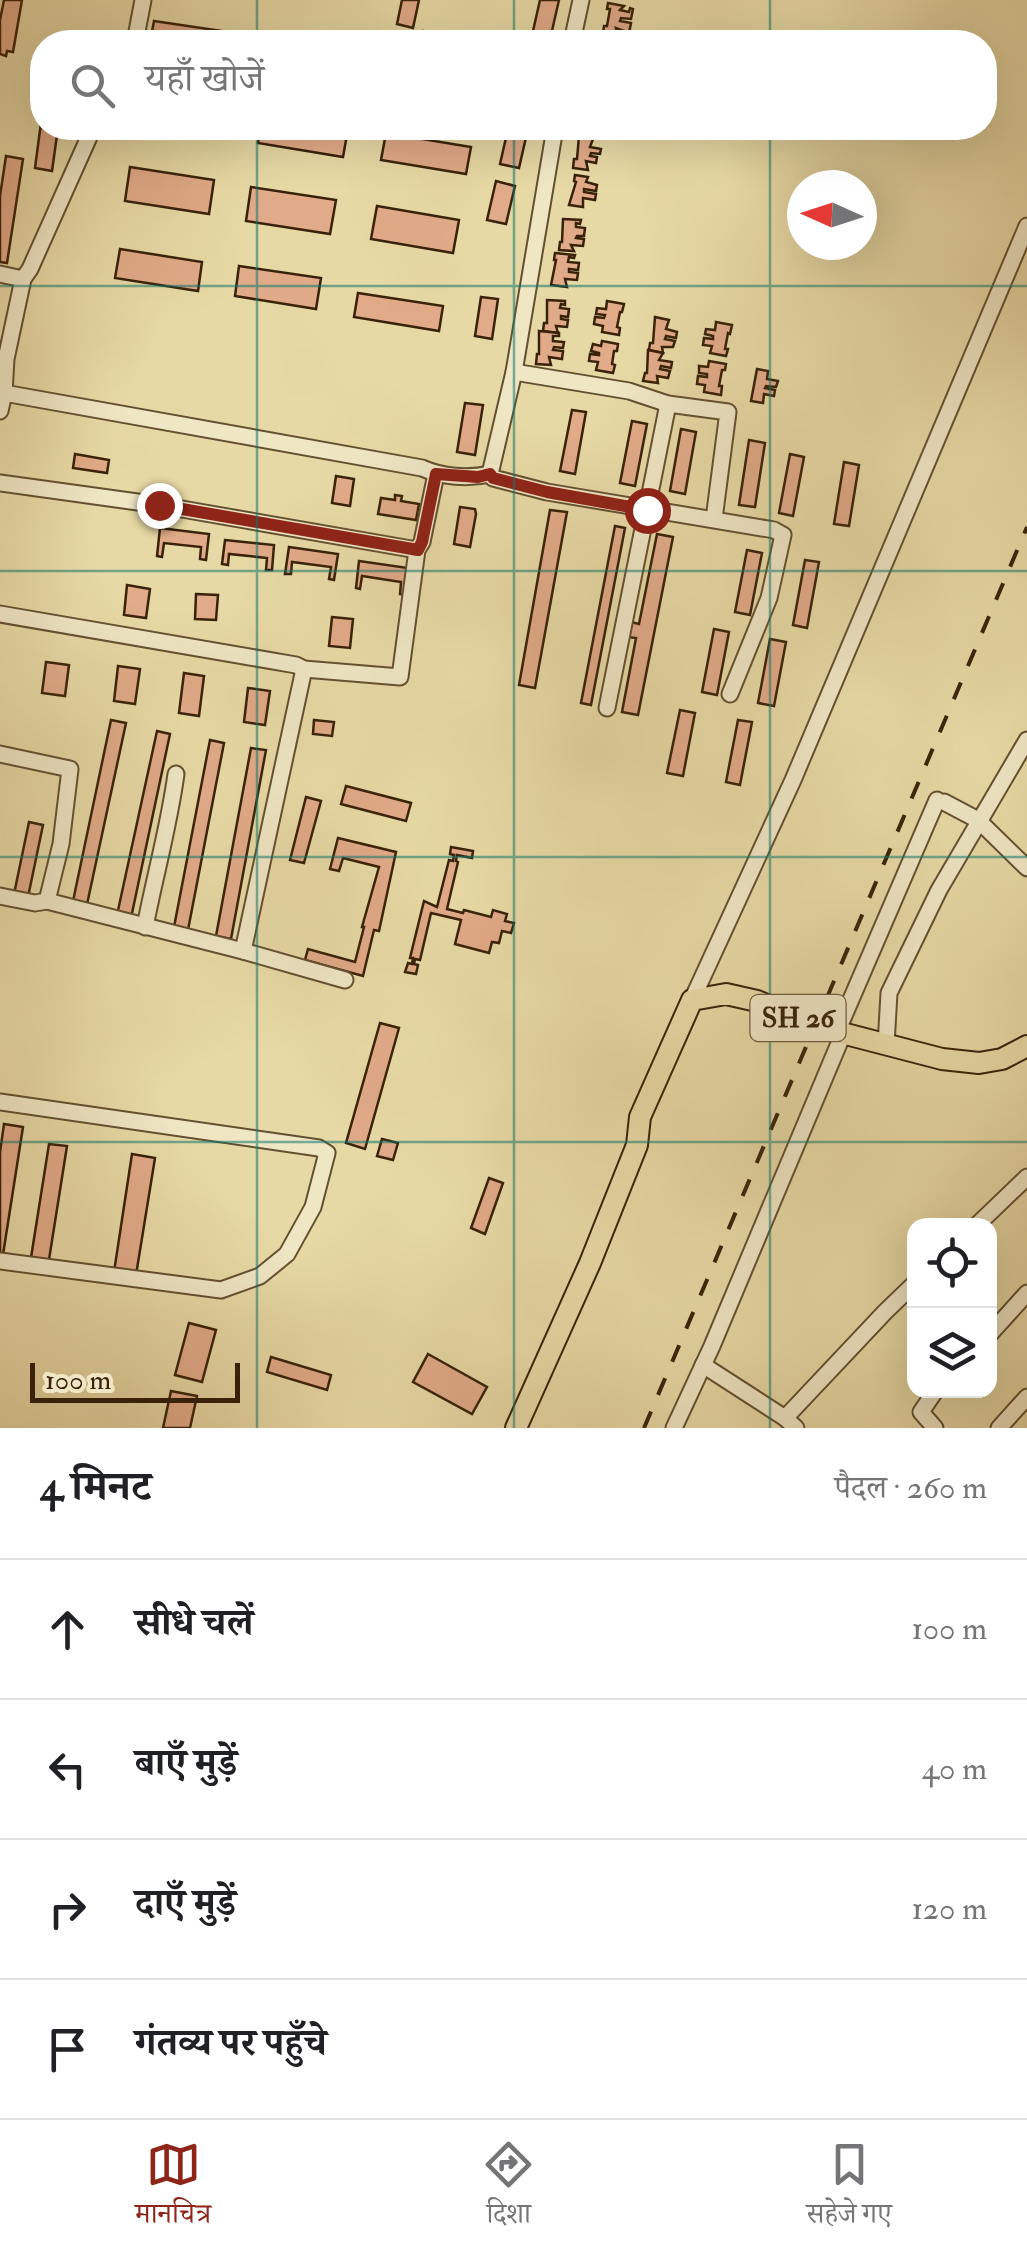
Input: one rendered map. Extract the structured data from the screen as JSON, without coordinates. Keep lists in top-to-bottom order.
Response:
{
  "streets": {
    "main road": ["SH 26"]
  },
  "scale_bar": "100 m",
  "north": "left",
  "page": {
    "search": "यहाँ खोजें",
    "scale": "100 m",
    "heading": ["4 मिनट", "पैदल · 260 m"],
    "list": [
      ["सीधे चलें", "100 m"],
      ["बाएँ मुड़ें", "40 m"],
      ["दाएँ मुड़ें", "120 m"],
      "गंतव्य पर पहुँचे"
    ],
    "nav": ["मानचित्र", "दिशा", "सहेजे गए"]
  }
}
